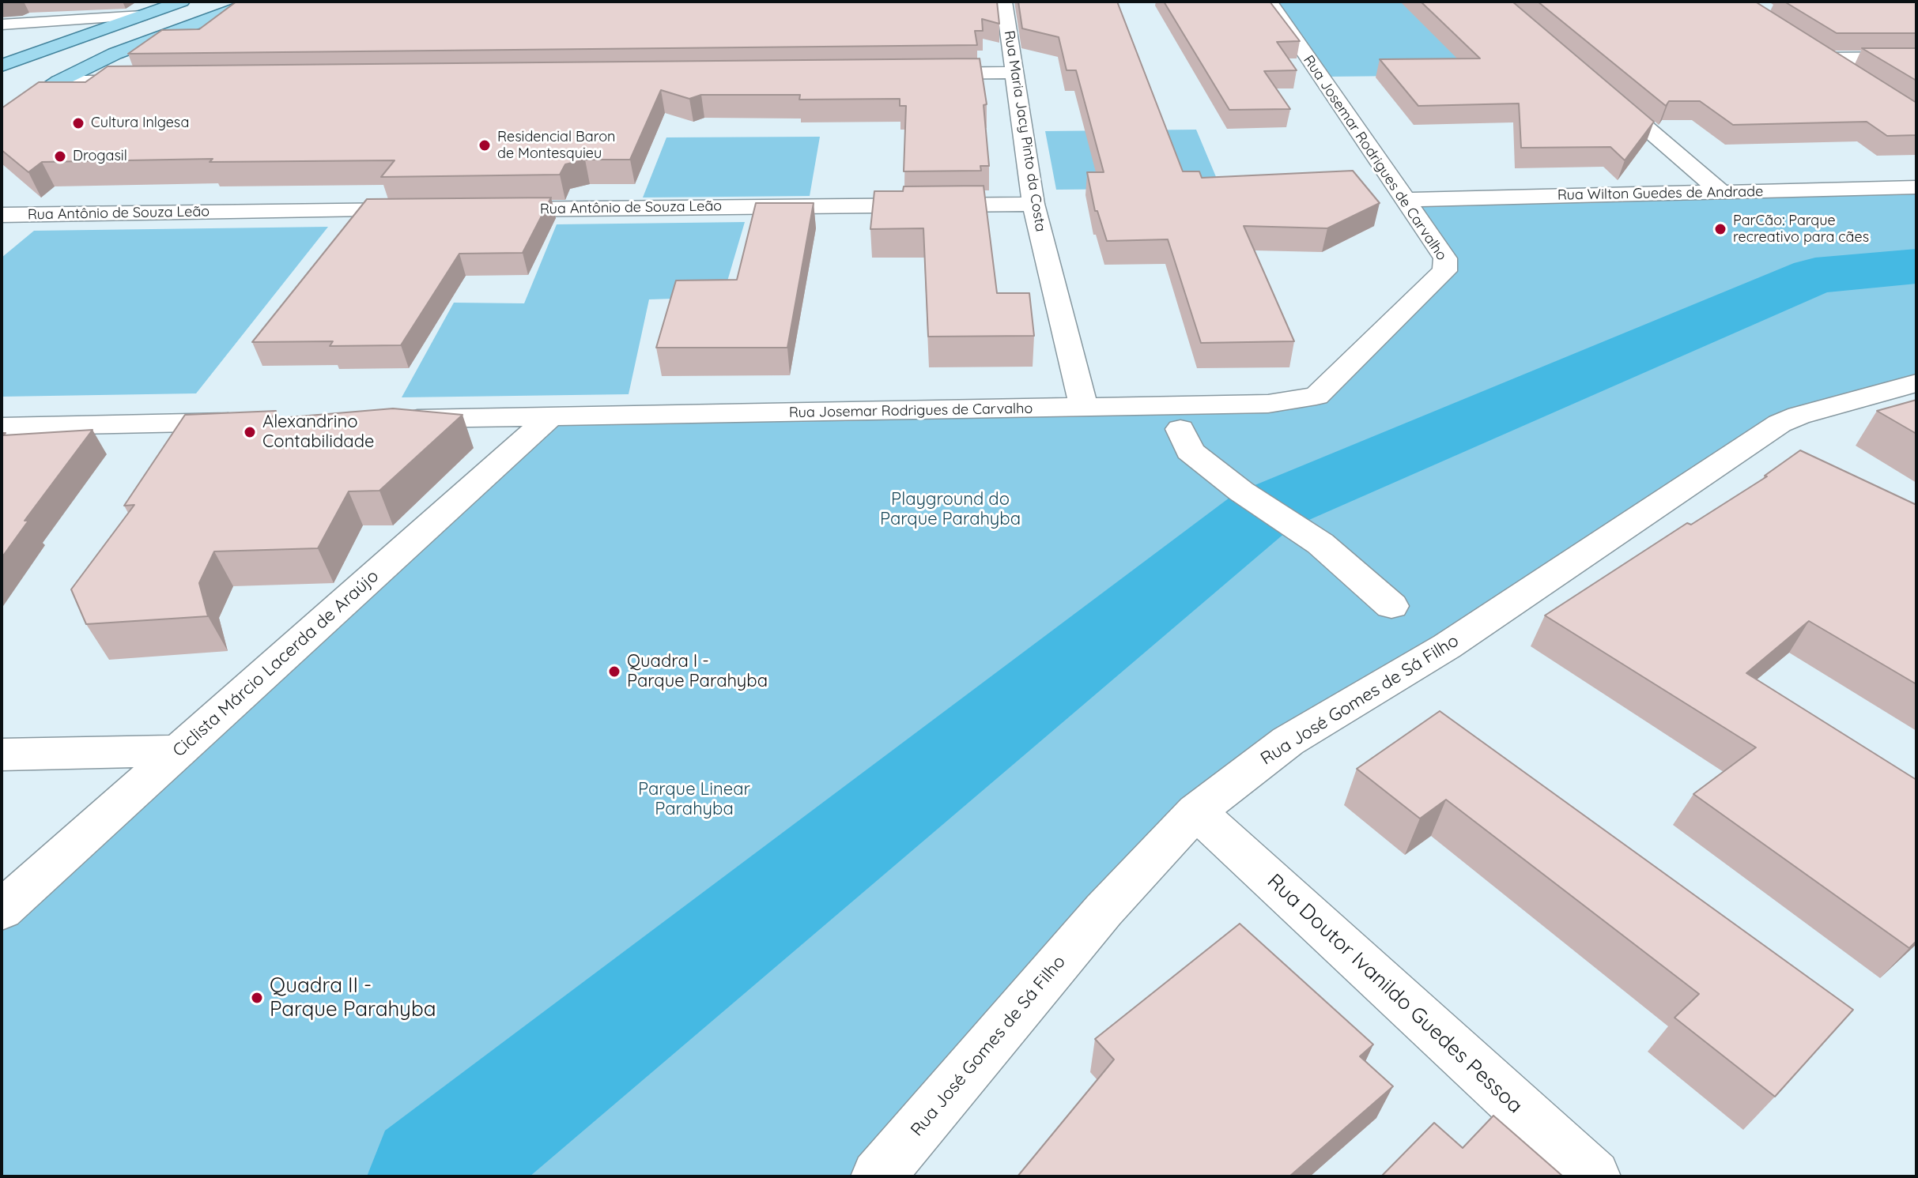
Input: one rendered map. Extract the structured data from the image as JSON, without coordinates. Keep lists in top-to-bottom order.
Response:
{
  "streets": {
    "street": [
      "Rua Maria Jacy Pinto da Costa",
      "Rua Josemar Rodrigues de Carvalho",
      "Rua Wilton Guedes de Andrade",
      "Rua Antônio de Souza Leão",
      "Ciclista Márcio Lacerda de Araújo",
      "Rua José Gomes de Sá Filho",
      "Rua Doutor Ivanildo Guedes Pessoa"
    ]
  },
  "crossings": [
    ["Rua Maria Jacy Pinto da Costa", "Rua Josemar Rodrigues de Carvalho"],
    ["Rua Maria Jacy Pinto da Costa", "Rua Antônio de Souza Leão"],
    ["Rua Josemar Rodrigues de Carvalho", "Rua Wilton Guedes de Andrade"],
    ["Rua Josemar Rodrigues de Carvalho", "Ciclista Márcio Lacerda de Araújo"],
    ["Rua José Gomes de Sá Filho", "Rua Doutor Ivanildo Guedes Pessoa"]
  ],
  "parks": ["Playground do Parque Parahyba", "Parque Linear Parahyba"],
  "places": [
    "Cultura Inlgesa",
    "Residencial Baron de Montesquieu",
    "Drogasil",
    "ParCão: Parque recreativo para cães",
    "Alexandrino Contabilidade",
    "Quadra I - Parque Parahyba",
    "Quadra II - Parque Parahyba"
  ]
}
